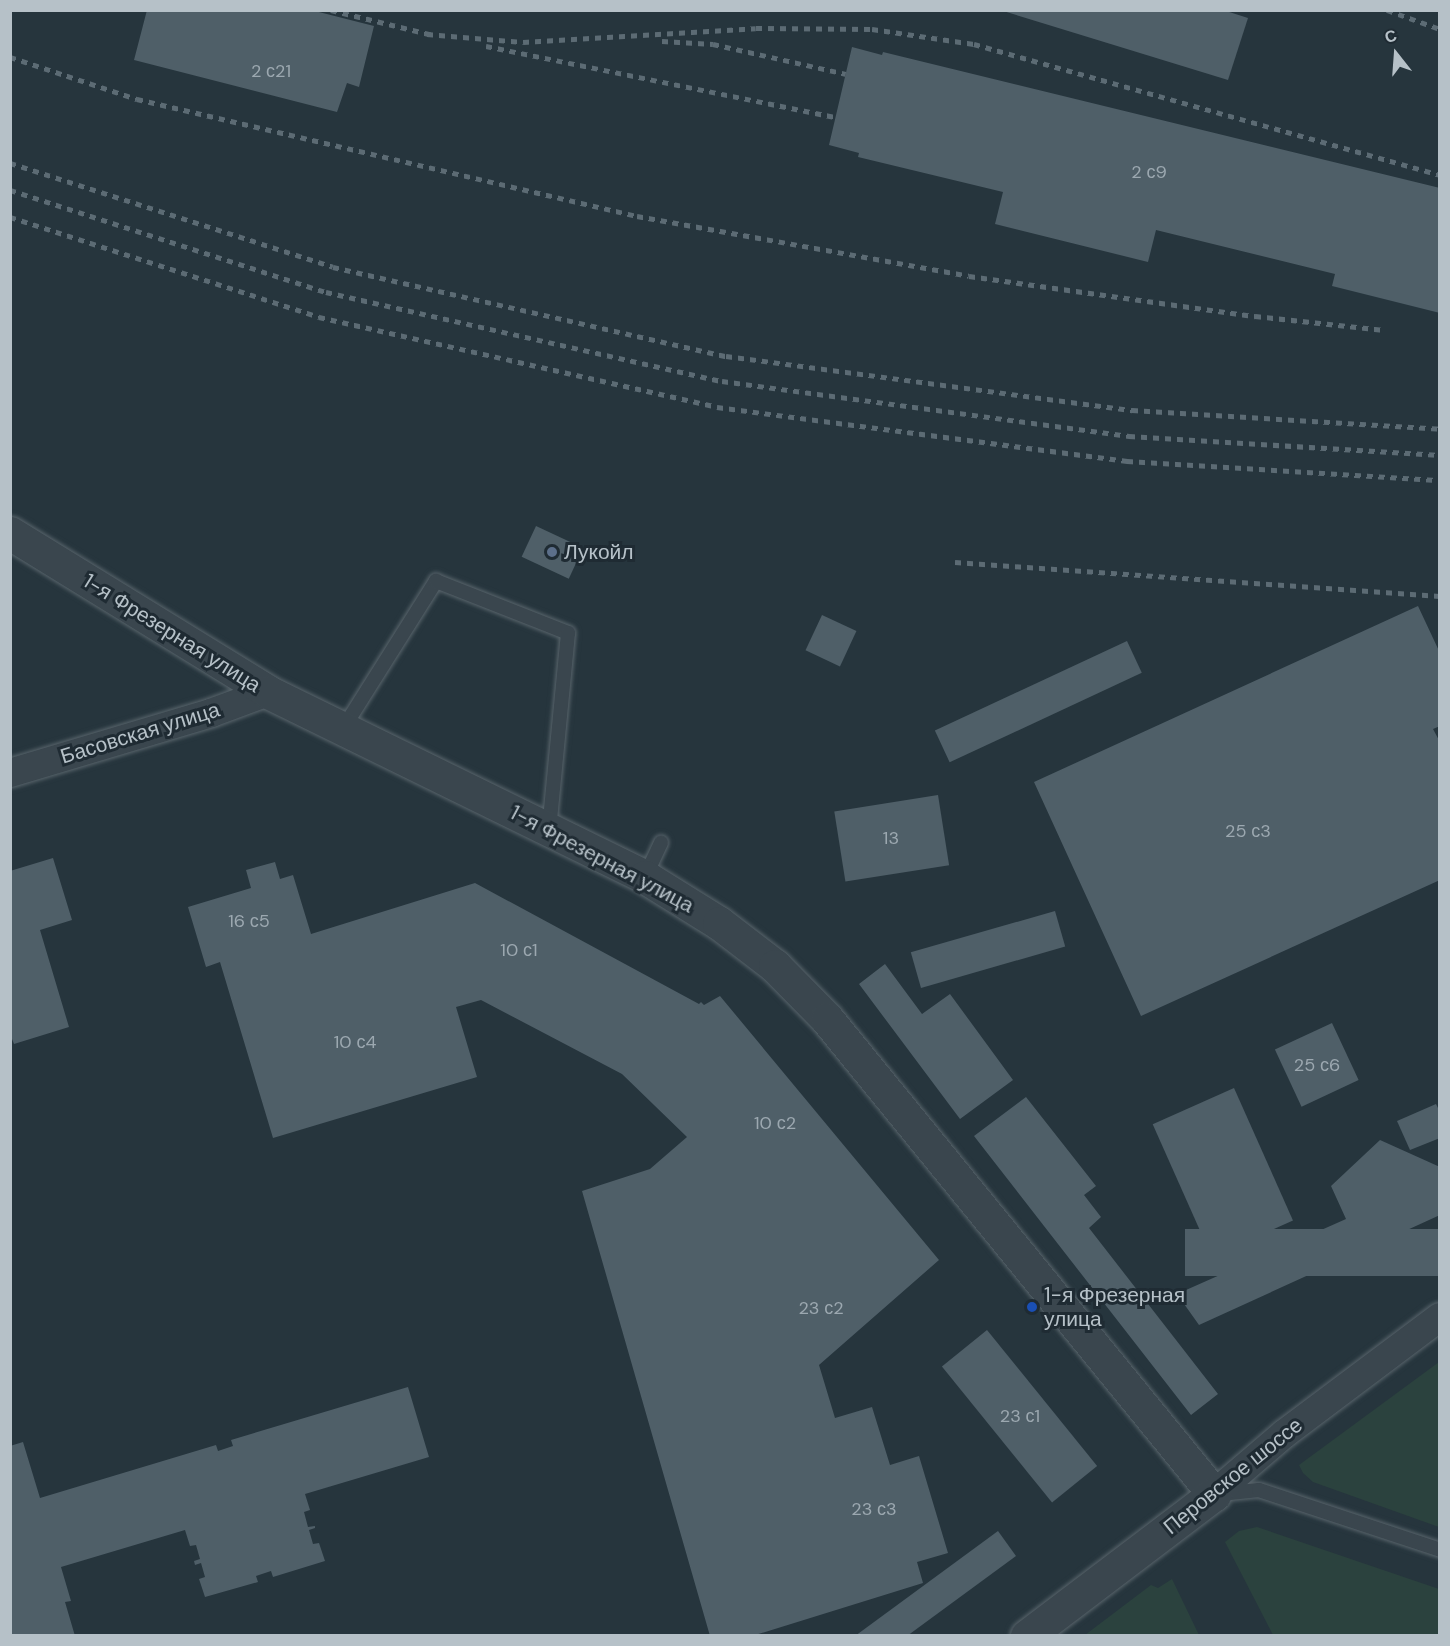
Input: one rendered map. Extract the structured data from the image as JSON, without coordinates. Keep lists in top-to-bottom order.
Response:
{
  "streets": {
    "street": ["1-я Фрезерная улица", "Басовская улица", "Перовское шоссе"]
  },
  "crossings": [
    ["1-я Фрезерная улица", "Басовская улица"],
    ["1-я Фрезерная улица", "Перовское шоссе"]
  ],
  "places": ["Лукойл", "1-я Фрезерная улица"],
  "house_numbers": [
    "2 с21",
    "2 с9",
    "25 с3",
    "13",
    "16 с5",
    "10 с1",
    "10 с4",
    "25 с6",
    "10 с2",
    "23 с2",
    "23 с1",
    "23 с3"
  ],
  "north": "top"
}
